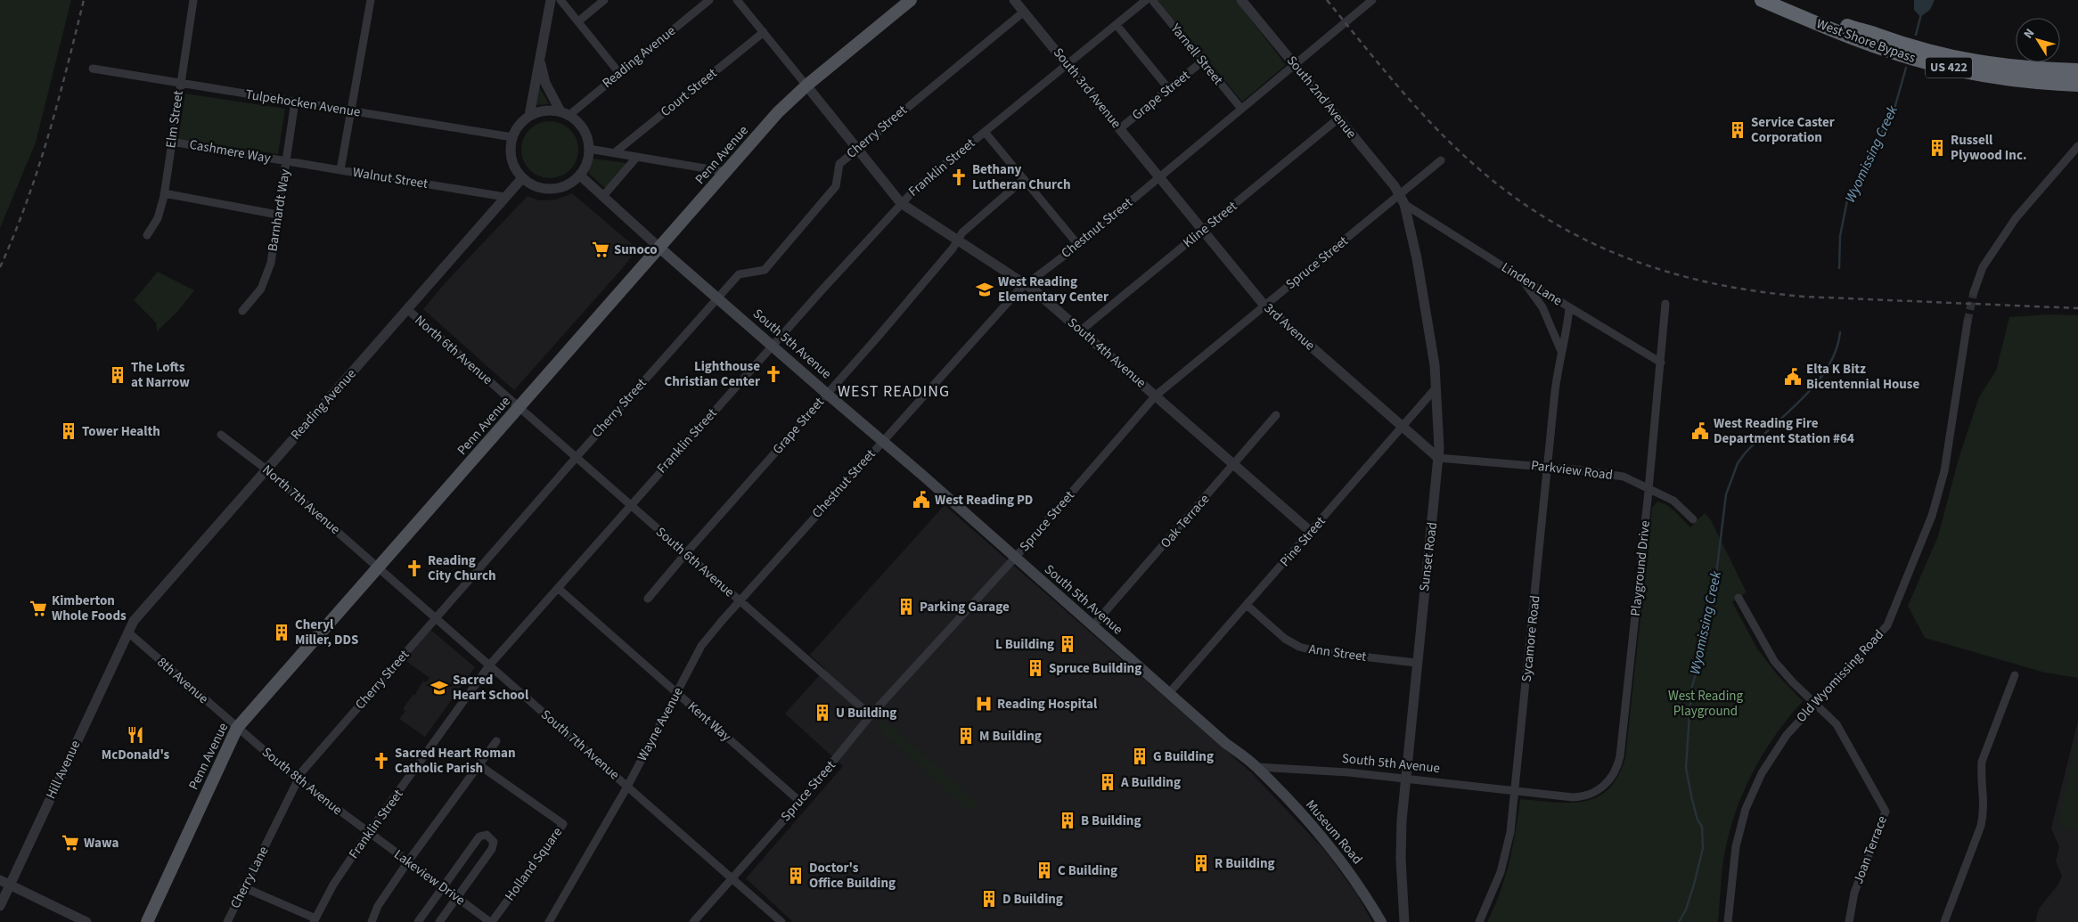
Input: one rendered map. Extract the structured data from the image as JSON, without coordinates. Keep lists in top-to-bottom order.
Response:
{
  "streets": {
    "highway": ["West Shore Bypass", "US 422"],
    "main road": ["Penn Avenue", "South 5th Avenue", "Museum Road"],
    "street": [
      "Yarnell Street",
      "Reading Avenue",
      "South 3rd Avenue",
      "Court Street",
      "Grape Street",
      "South 2nd Avenue",
      "Tulpehocken Avenue",
      "Elm Street",
      "Cherry Street",
      "Cashmere Way",
      "Franklin Street",
      "Walnut Street",
      "Barnhardt Way",
      "Kline Street",
      "Chestnut Street",
      "Spruce Street",
      "Linden Lane",
      "3rd Avenue",
      "North 6th Avenue",
      "South 4th Avenue",
      "Parkview Road",
      "North 7th Avenue",
      "Oak Terrace",
      "Pine Street",
      "Sunset Road",
      "South 6th Avenue",
      "Playground Drive",
      "Sycamore Road",
      "Ann Street",
      "Old Wyomissing Road",
      "8th Avenue",
      "Kent Way",
      "Wayne Avenue",
      "South 7th Avenue",
      "Hill Avenue",
      "South 8th Avenue",
      "Joan Terrace",
      "Holland Square",
      "Cherry Lane",
      "Lakeview Drive"
    ]
  },
  "crossings": [
    ["Yarnell Street", "Grape Street"],
    ["Yarnell Street", "Chestnut Street"],
    ["Reading Avenue", "Tulpehocken Avenue"],
    ["Reading Avenue", "Walnut Street"],
    ["Reading Avenue", "North 6th Avenue"],
    ["Reading Avenue", "North 7th Avenue"],
    ["Reading Avenue", "8th Avenue"],
    ["Reading Avenue", "Hill Avenue"],
    ["South 3rd Avenue", "Grape Street"],
    ["South 3rd Avenue", "Cherry Street"],
    ["South 3rd Avenue", "Franklin Street"],
    ["South 3rd Avenue", "Chestnut Street"],
    ["South 3rd Avenue", "3rd Avenue"],
    ["Grape Street", "South 5th Avenue"],
    ["Grape Street", "South 4th Avenue"],
    ["Grape Street", "South 6th Avenue"],
    ["South 2nd Avenue", "Kline Street"],
    ["South 2nd Avenue", "Chestnut Street"],
    ["South 2nd Avenue", "Spruce Street"],
    ["South 2nd Avenue", "Linden Lane"],
    ["South 2nd Avenue", "Sunset Road"],
    ["Tulpehocken Avenue", "Elm Street"],
    ["Tulpehocken Avenue", "Walnut Street"],
    ["Tulpehocken Avenue", "Barnhardt Way"],
    ["Elm Street", "Cashmere Way"],
    ["Cherry Street", "South 5th Avenue"],
    ["Cherry Street", "South 4th Avenue"],
    ["Cherry Street", "South 6th Avenue"],
    ["Cherry Street", "South 7th Avenue"],
    ["Cherry Street", "South 8th Avenue"],
    ["Cherry Street", "Cherry Lane"],
    ["Cashmere Way", "Walnut Street"],
    ["Cashmere Way", "Barnhardt Way"],
    ["Penn Avenue", "South 5th Avenue"],
    ["Penn Avenue", "North 6th Avenue"],
    ["Penn Avenue", "South 4th Avenue"],
    ["Penn Avenue", "North 7th Avenue"],
    ["Penn Avenue", "South 6th Avenue"],
    ["Penn Avenue", "8th Avenue"],
    ["Penn Avenue", "South 7th Avenue"],
    ["Penn Avenue", "South 8th Avenue"],
    ["Franklin Street", "South 5th Avenue"],
    ["Franklin Street", "South 4th Avenue"],
    ["Franklin Street", "South 6th Avenue"],
    ["Franklin Street", "Kent Way"],
    ["Franklin Street", "South 7th Avenue"],
    ["Franklin Street", "South 8th Avenue"],
    ["Franklin Street", "Lakeview Drive"],
    ["Kline Street", "3rd Avenue"],
    ["Kline Street", "South 4th Avenue"],
    ["Chestnut Street", "3rd Avenue"],
    ["Chestnut Street", "South 5th Avenue"],
    ["Chestnut Street", "South 4th Avenue"],
    ["Chestnut Street", "South 6th Avenue"],
    ["Chestnut Street", "Wayne Avenue"],
    ["Spruce Street", "Linden Lane"],
    ["Spruce Street", "3rd Avenue"],
    ["Spruce Street", "South 5th Avenue"],
    ["Spruce Street", "South 4th Avenue"],
    ["Spruce Street", "Sunset Road"],
    ["Spruce Street", "South 6th Avenue"],
    ["Spruce Street", "Kent Way"],
    ["Spruce Street", "South 7th Avenue"],
    ["Linden Lane", "Sunset Road"],
    ["Linden Lane", "Playground Drive"],
    ["Linden Lane", "Sycamore Road"],
    ["3rd Avenue", "Parkview Road"],
    ["3rd Avenue", "Pine Street"],
    ["3rd Avenue", "Sunset Road"],
    ["South 5th Avenue", "Oak Terrace"],
    ["South 5th Avenue", "Pine Street"],
    ["South 5th Avenue", "Sunset Road"],
    ["South 5th Avenue", "Playground Drive"],
    ["South 5th Avenue", "Sycamore Road"],
    ["South 5th Avenue", "Museum Road"],
    ["North 6th Avenue", "South 6th Avenue"],
    ["South 4th Avenue", "Oak Terrace"],
    ["South 4th Avenue", "Pine Street"],
    ["Parkview Road", "Sunset Road"],
    ["Parkview Road", "Playground Drive"],
    ["Parkview Road", "Sycamore Road"],
    ["North 7th Avenue", "South 7th Avenue"],
    ["Pine Street", "Sunset Road"],
    ["Pine Street", "Ann Street"],
    ["Sunset Road", "Ann Street"],
    ["South 6th Avenue", "Wayne Avenue"],
    ["Old Wyomissing Road", "Joan Terrace"],
    ["8th Avenue", "Hill Avenue"],
    ["8th Avenue", "South 8th Avenue"],
    ["Kent Way", "Wayne Avenue"],
    ["Wayne Avenue", "South 7th Avenue"],
    ["South 8th Avenue", "Lakeview Drive"],
    ["Holland Square", "Lakeview Drive"]
  ],
  "districts": ["WEST READING"],
  "water": ["Wyomissing Creek"],
  "parks": ["West Reading Playground"],
  "places": {
    "building": [
      "Service Caster Corporation",
      "Russell Plywood Inc.",
      "The Lofts at Narrow",
      "Tower Health",
      "Parking Garage",
      "Cheryl Miller, DDS",
      "L Building",
      "Spruce Building",
      "U Building",
      "M Building",
      "G Building",
      "A Building",
      "B Building",
      "R Building",
      "C Building",
      "Doctor's Office Building",
      "D Building"
    ],
    "church": [
      "Bethany Lutheran Church",
      "Lighthouse Christian Center",
      "Reading City Church",
      "Sacred Heart Roman Catholic Parish"
    ],
    "supermarket": ["Sunoco", "Kimberton Whole Foods", "Wawa"],
    "school or university": ["West Reading Elementary Center", "Sacred Heart School"],
    "public building": ["Elta K Bitz Bicentennial House", "West Reading Fire Department Station #64", "West Reading PD"],
    "hospital": ["Reading Hospital"],
    "restaurant": ["McDonald's"]
  },
  "north": "top left"
}
